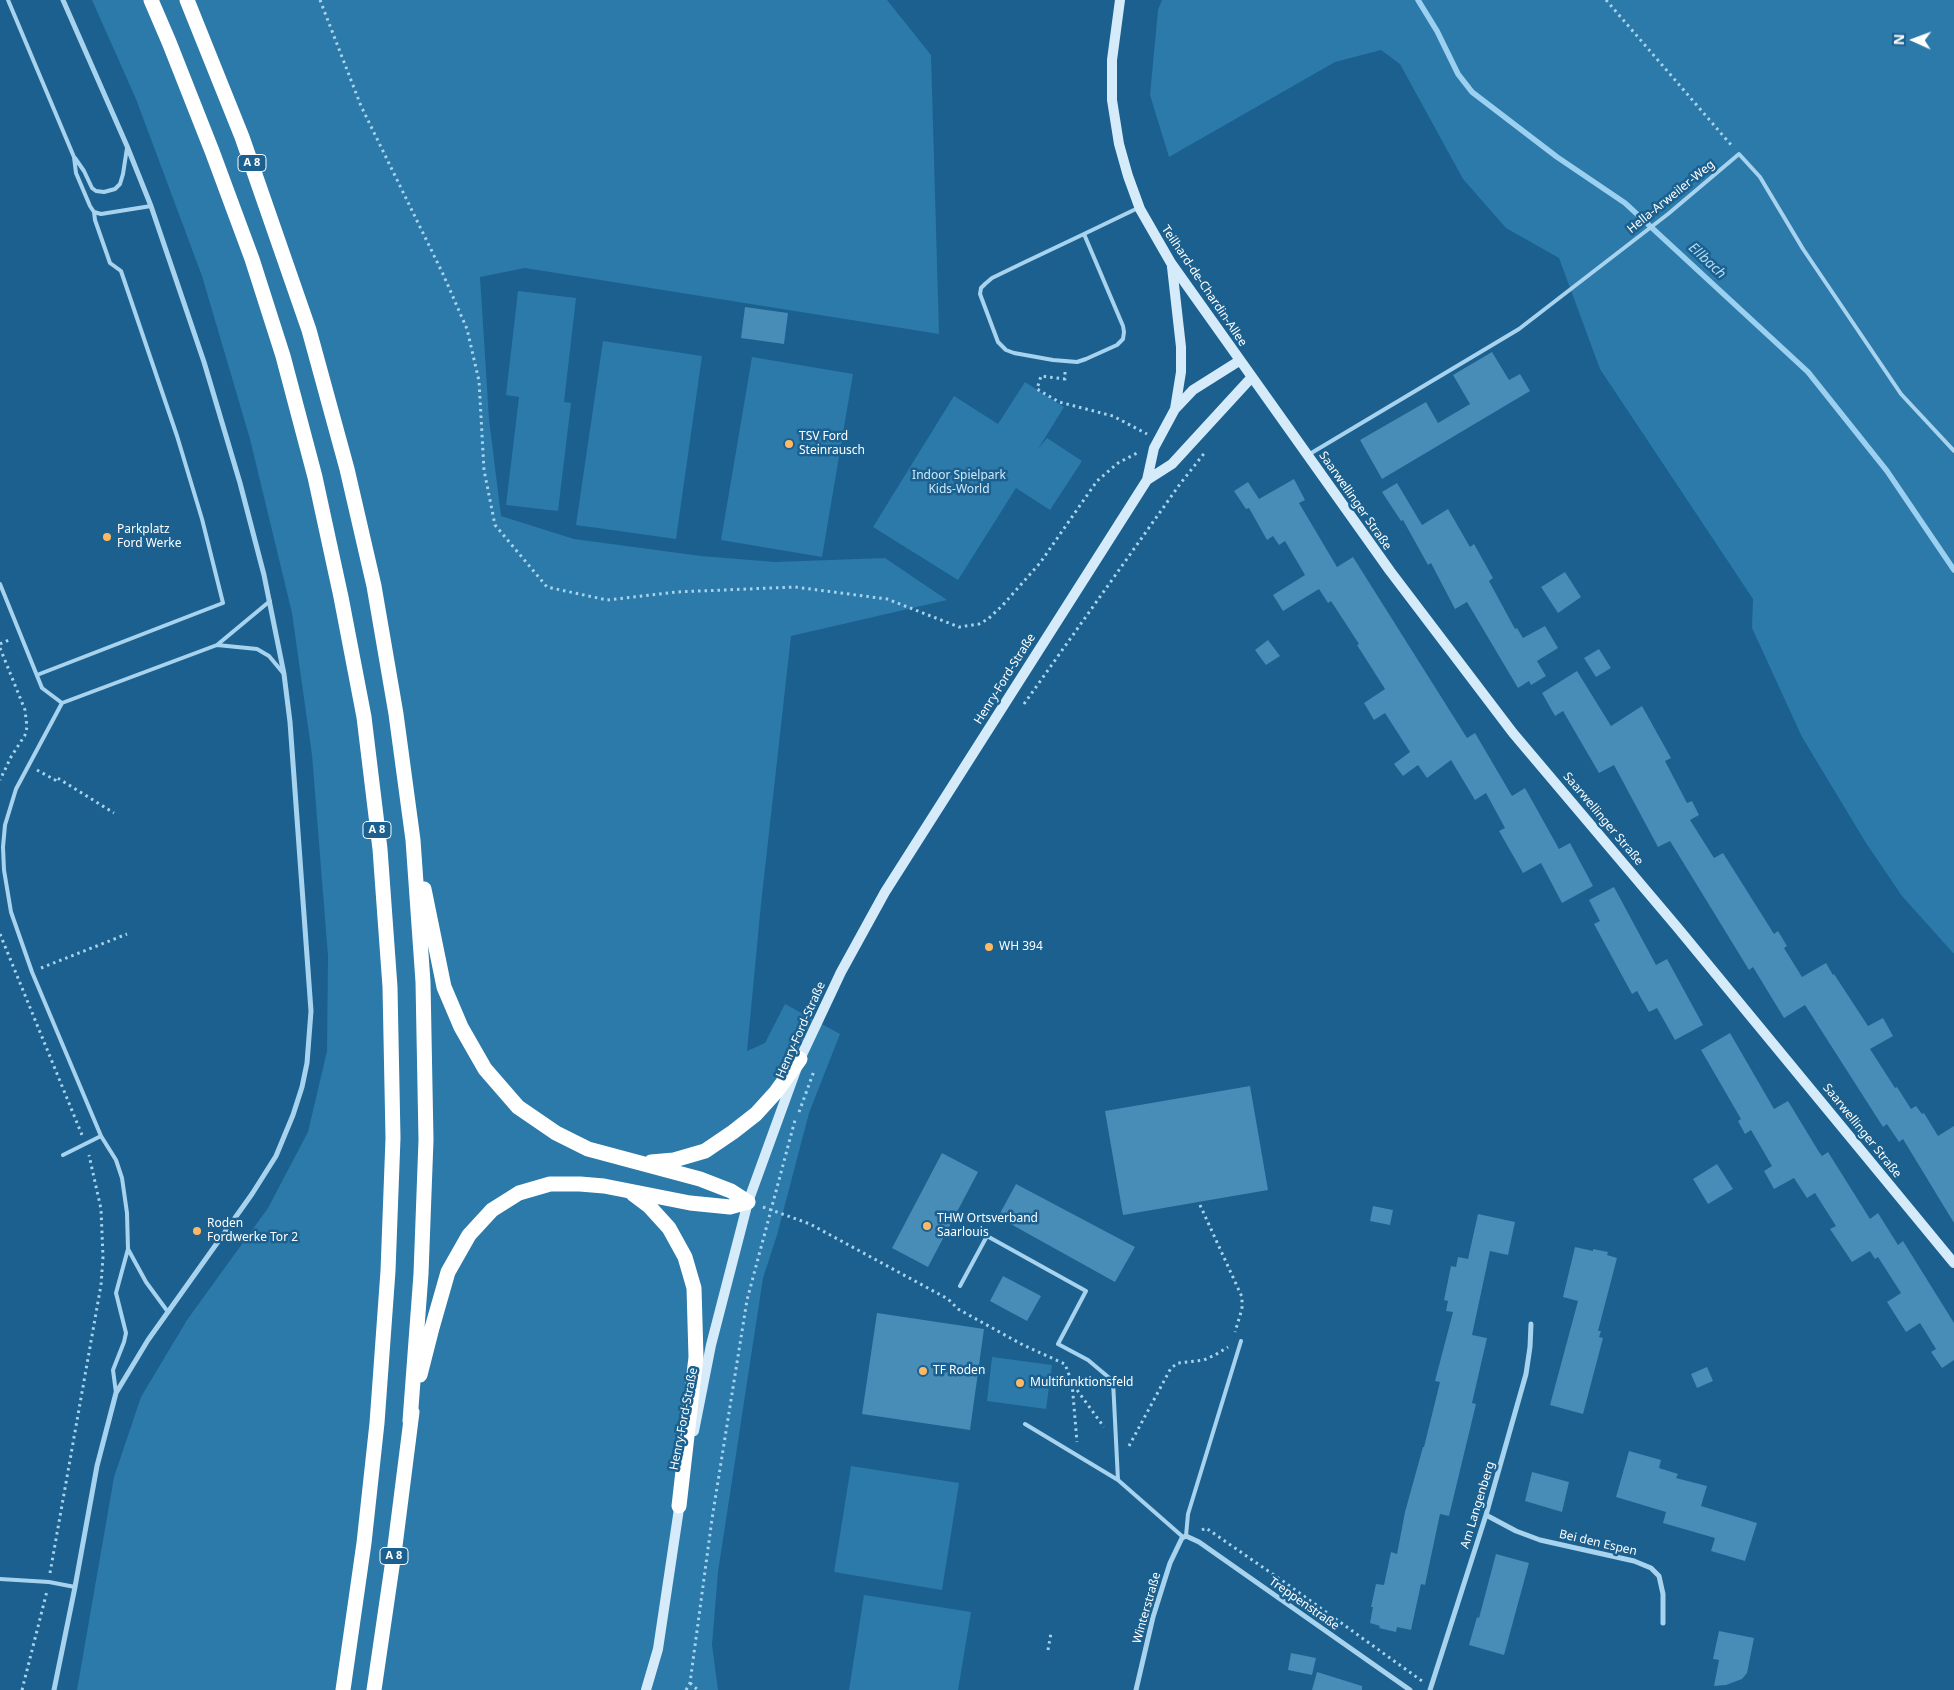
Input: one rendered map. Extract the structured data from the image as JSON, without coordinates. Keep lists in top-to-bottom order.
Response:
{
  "streets": {
    "highway": ["A 8"],
    "street": [
      "Teilhard-de-Chardin-Allee",
      "Saarwellinger Straße",
      "Henry-Ford-Straße",
      "Am Langenberg",
      "Bei den Espen",
      "Treppenstraße",
      "Winterstraße"
    ],
    "lane": ["Hella-Arweiler-Weg"]
  },
  "crossings": [
    ["Hella-Arweiler-Weg", "Saarwellinger Straße"],
    ["Teilhard-de-Chardin-Allee", "Saarwellinger Straße"],
    ["Teilhard-de-Chardin-Allee", "Henry-Ford-Straße"],
    ["Saarwellinger Straße", "Henry-Ford-Straße"],
    ["Am Langenberg", "Bei den Espen"],
    ["Treppenstraße", "Winterstraße"]
  ],
  "water": ["Ellbach"],
  "parks": ["Indoor Spielpark Kids-World"],
  "places": [
    "TSV Ford Steinrausch",
    "Parkplatz Ford Werke",
    "WH 394",
    "THW Ortsverband Saarlouis",
    "Roden Fordwerke Tor 2",
    "TF Roden",
    "Multifunktionsfeld"
  ],
  "north": "left"
}
